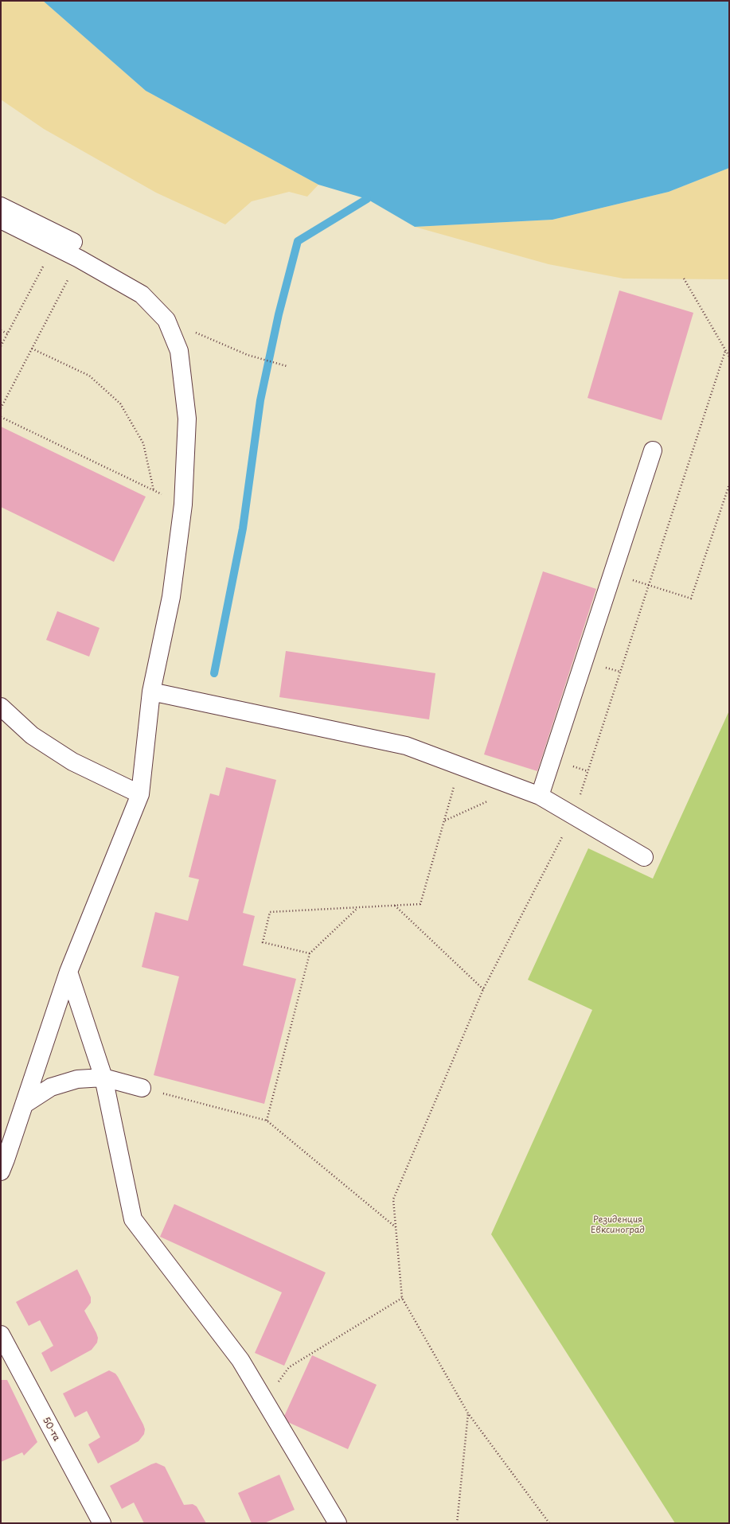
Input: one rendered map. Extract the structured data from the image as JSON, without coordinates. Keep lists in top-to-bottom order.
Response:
{
  "streets": {
    "street": ["50-та"]
  },
  "parks": ["Резиденция Евксиноград"]
}
